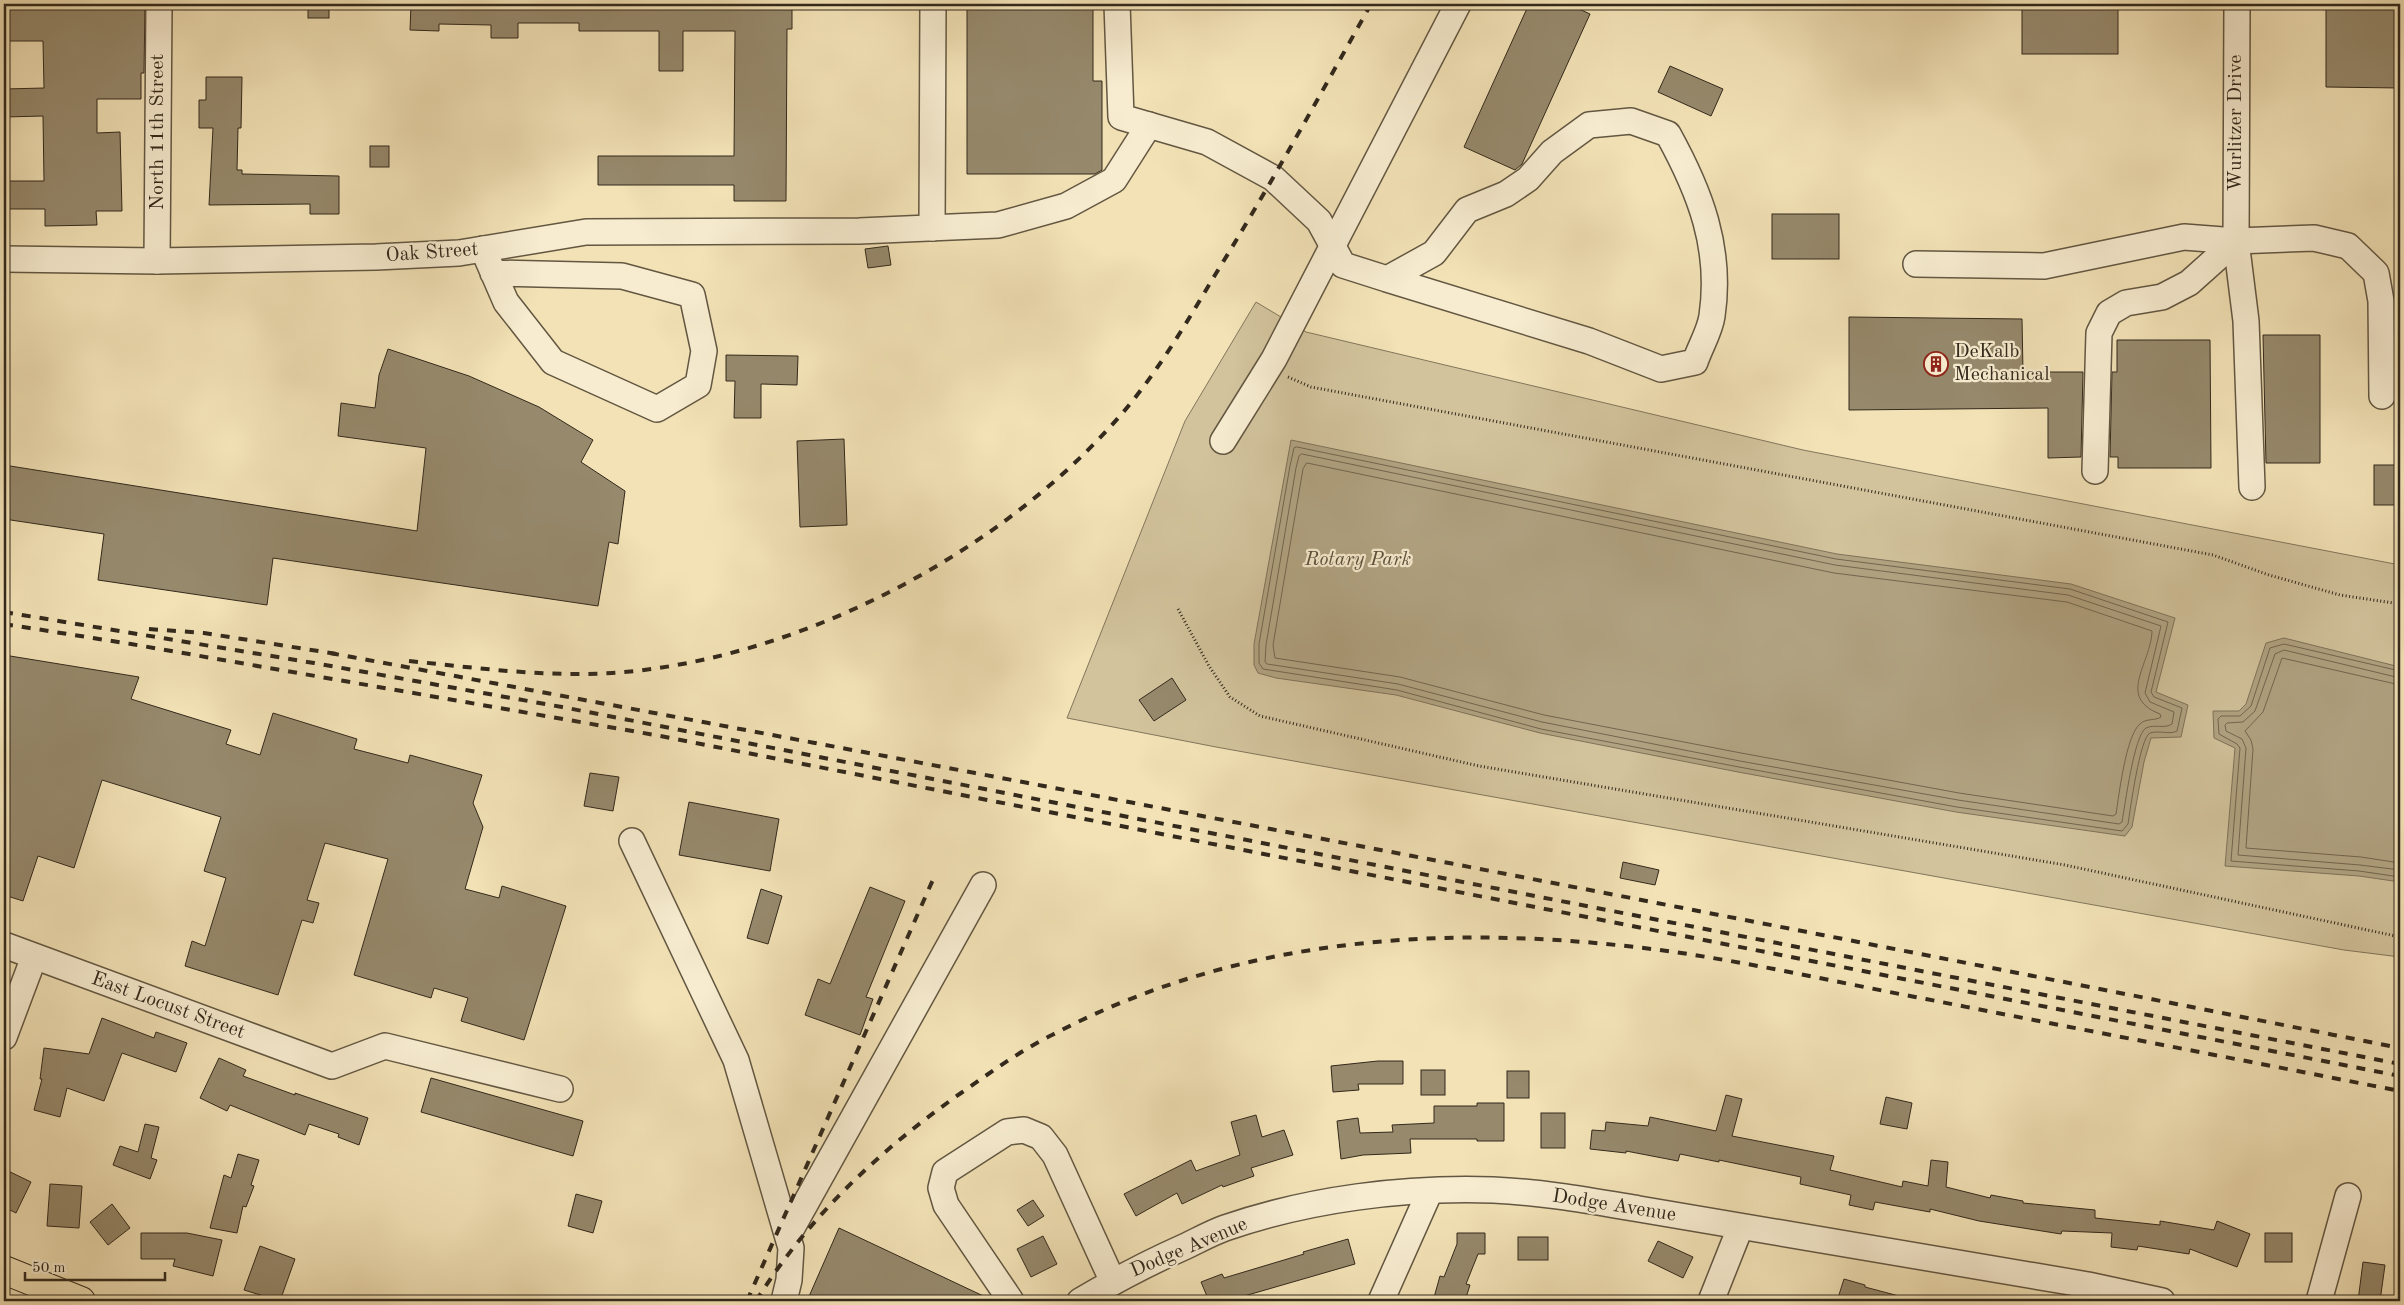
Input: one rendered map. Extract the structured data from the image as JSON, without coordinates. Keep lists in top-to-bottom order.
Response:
{
  "streets": {
    "street": [
      "Wurlitzer Drive",
      "North 11th Street",
      "Oak Street",
      "East Locust Street",
      "Dodge Avenue"
    ]
  },
  "crossings": [
    ["North 11th Street", "Oak Street"]
  ],
  "parks": ["Rotary Park"],
  "places": {
    "building": ["DeKalb Mechanical"]
  },
  "scale_bar": "50 m"
}
